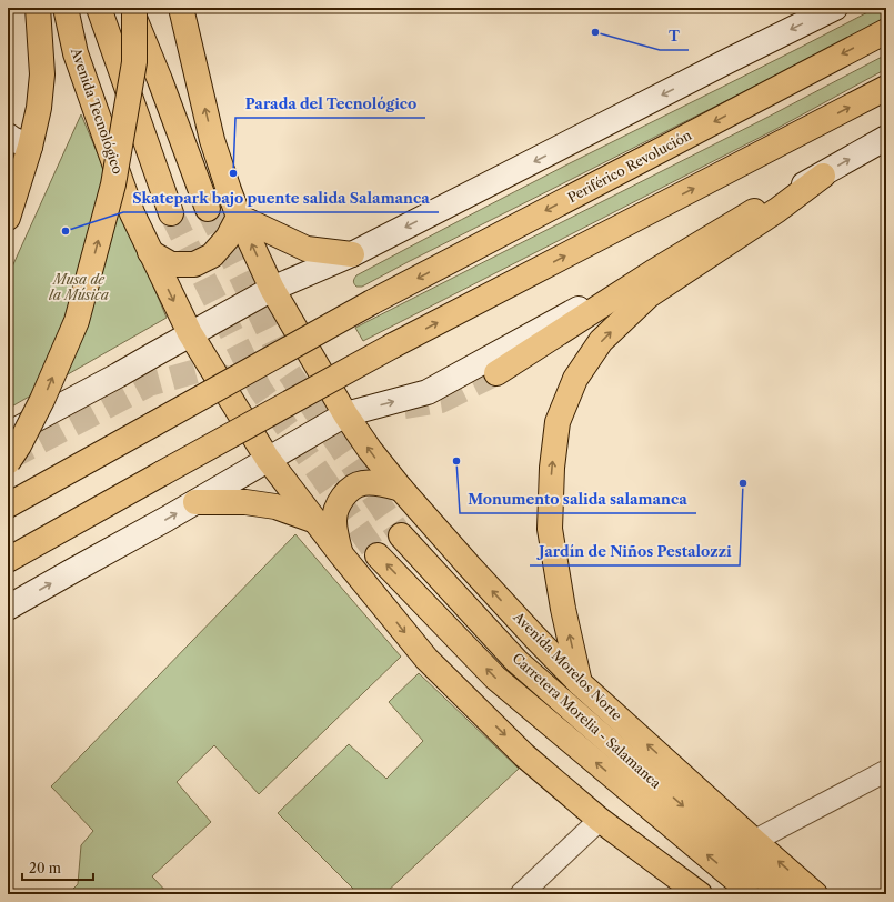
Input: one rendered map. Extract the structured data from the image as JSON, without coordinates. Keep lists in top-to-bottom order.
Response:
{
  "streets": {
    "main road": [
      "Avenida Tecnológico",
      "Periférico Revolución",
      "Avenida Morelos Norte",
      "Carretera Morelia - Salamanca"
    ]
  },
  "parks": ["Musa de la Música"],
  "places": [
    "T",
    "Parada del Tecnológico",
    "Skatepark bajo puente salida Salamanca",
    "Monumento salida salamanca",
    "Jardín de Niños Pestalozzi"
  ],
  "scale_bar": "20 m"
}
